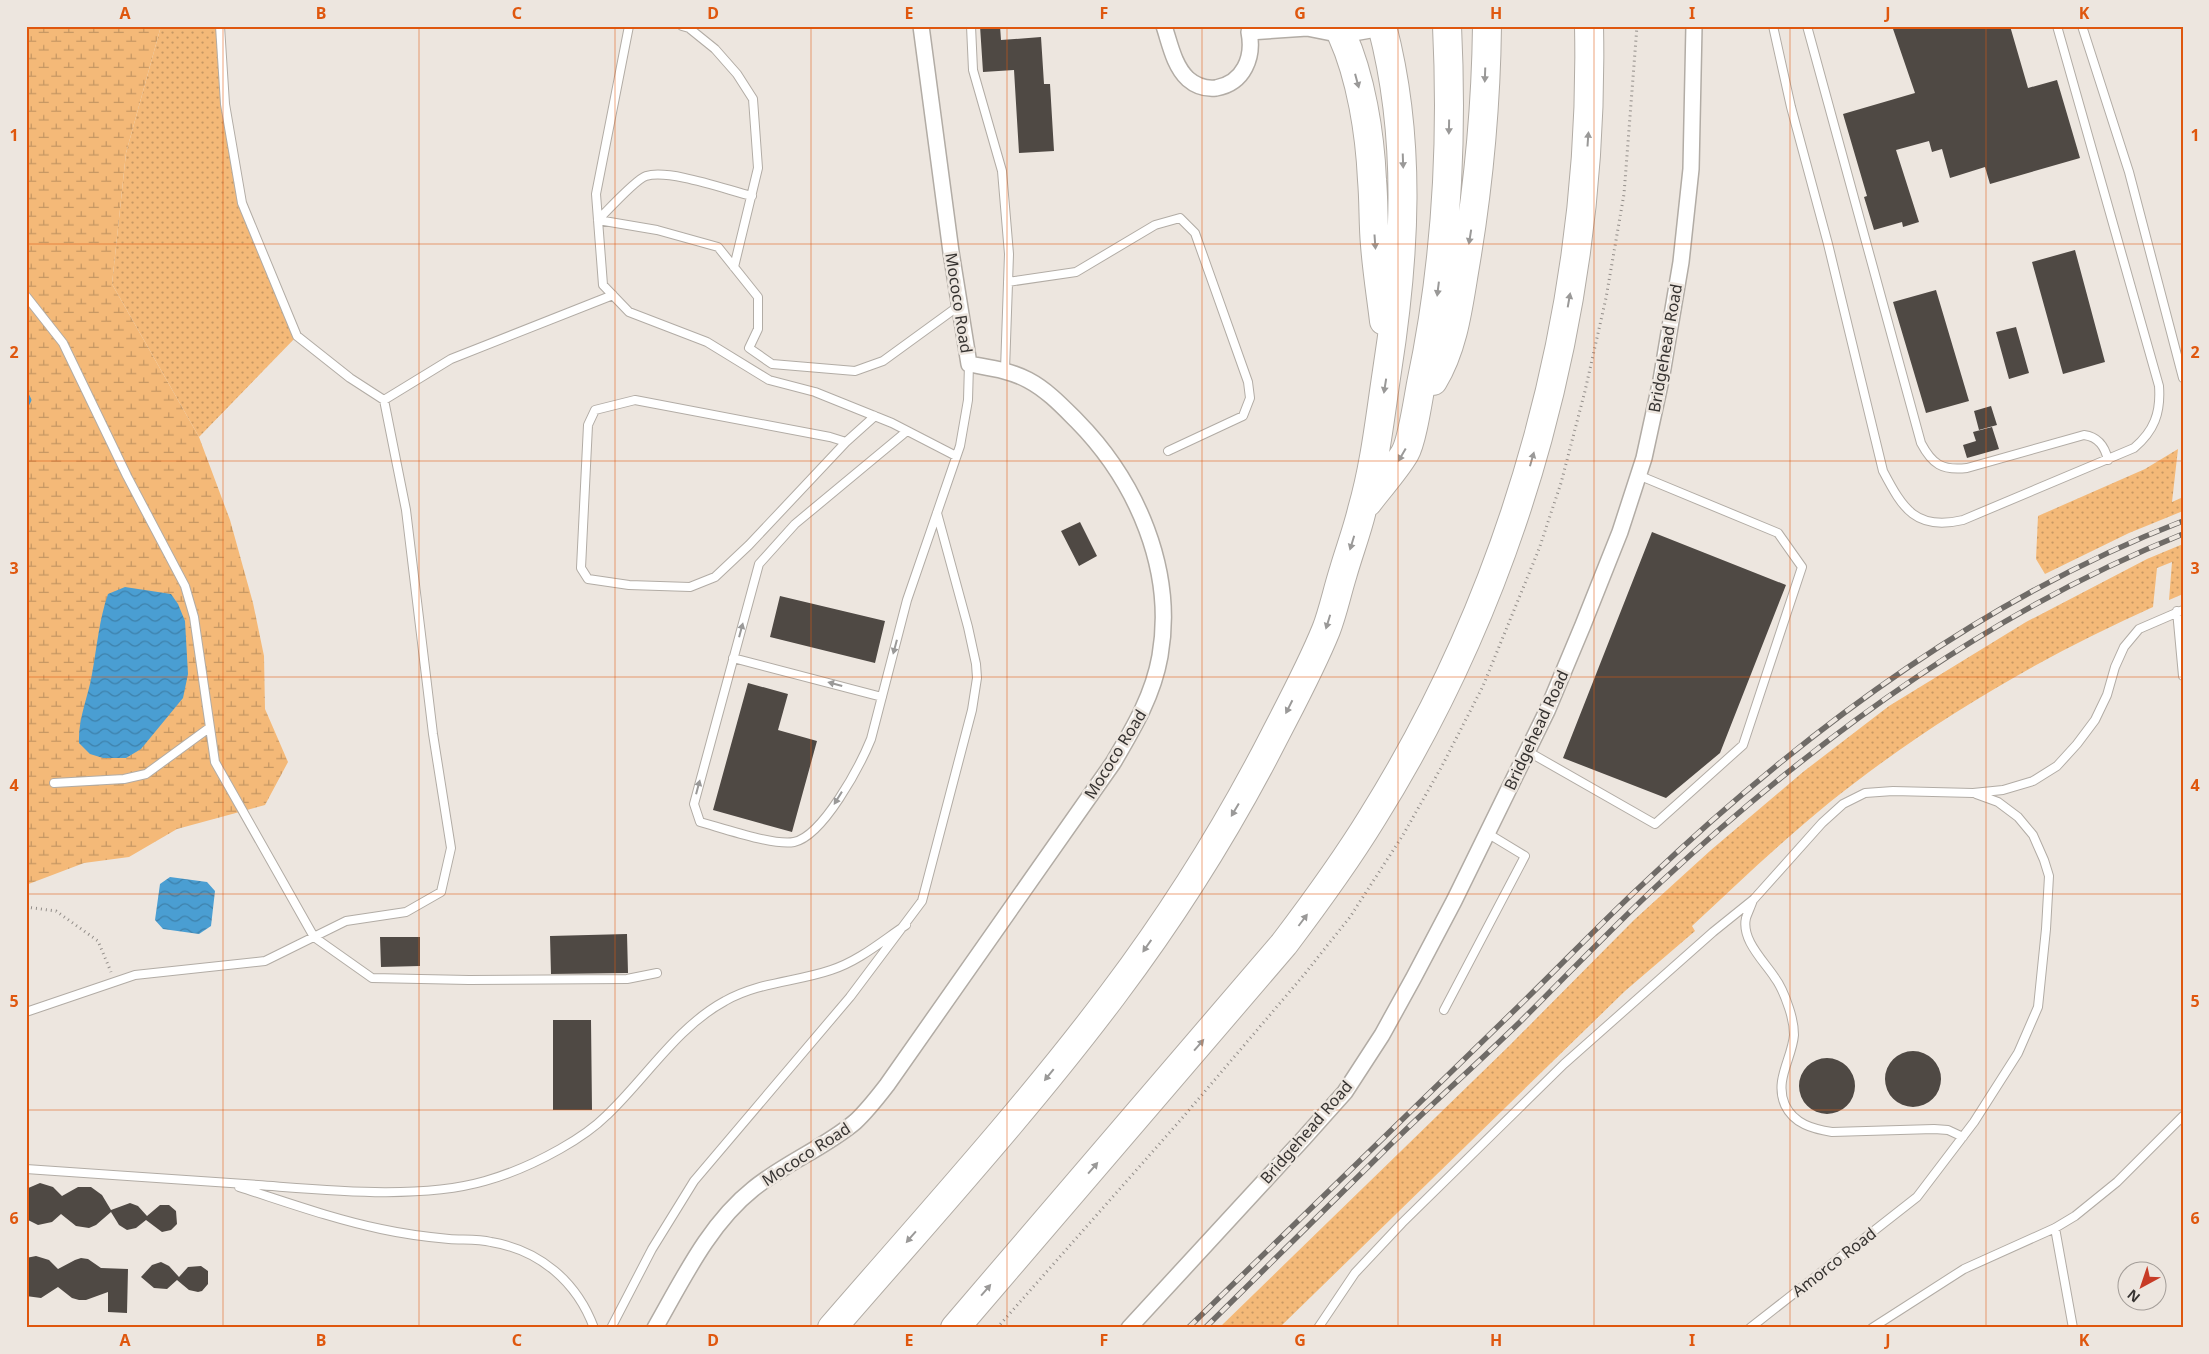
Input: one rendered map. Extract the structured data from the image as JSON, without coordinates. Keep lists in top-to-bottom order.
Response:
{
  "streets": {
    "street": ["Mococo Road", "Bridgehead Road"],
    "lane": ["Amorco Road"]
  },
  "north": "bottom left",
  "grid": {
    "columns": [
      "A",
      "B",
      "C",
      "D",
      "E",
      "F",
      "G",
      "H",
      "I",
      "J",
      "K"
    ],
    "rows": [
      "1",
      "2",
      "3",
      "4",
      "5",
      "6"
    ]
  }
}
